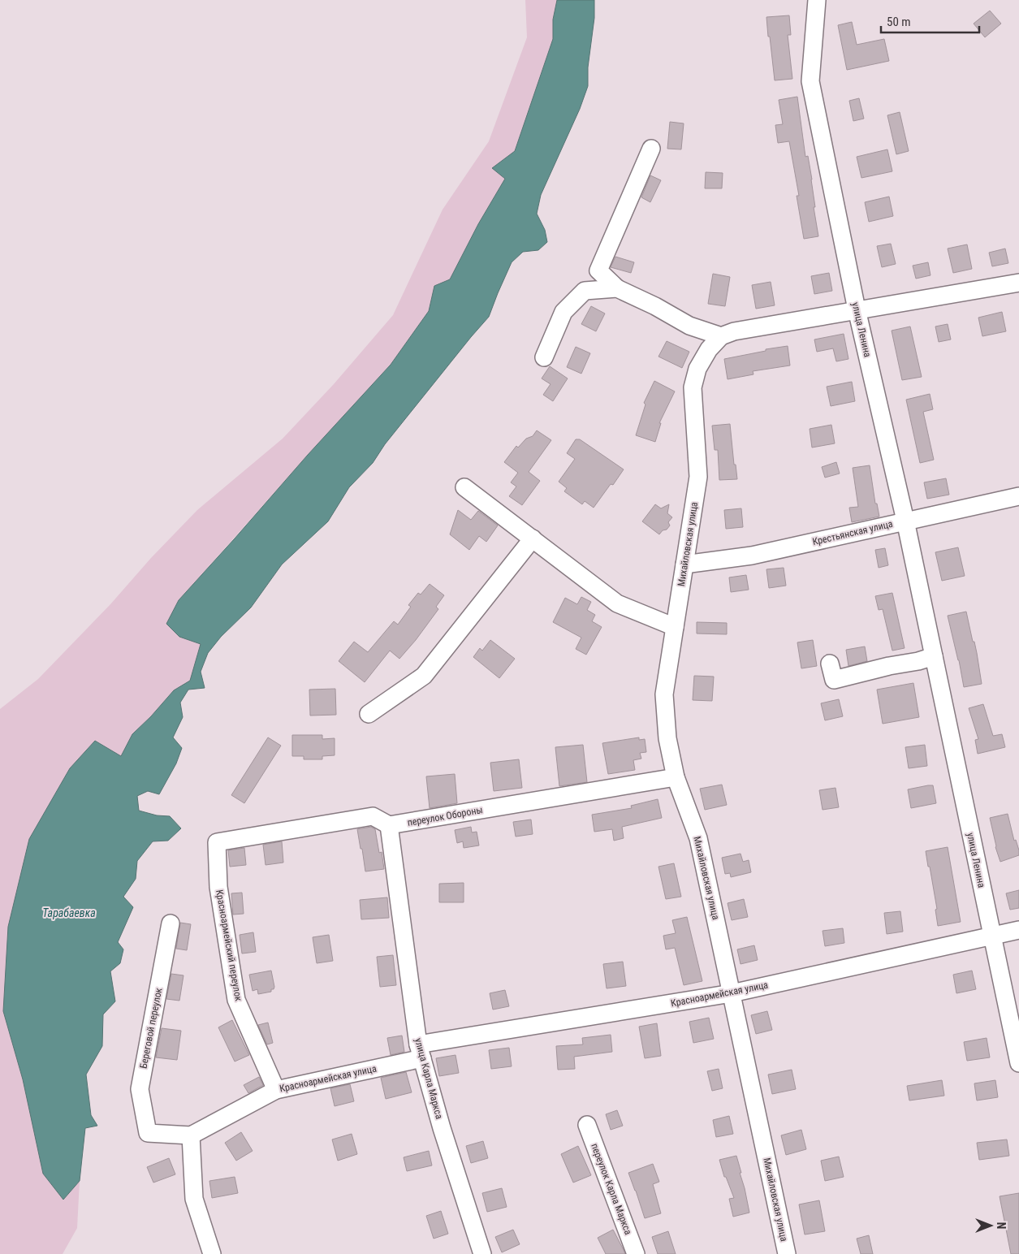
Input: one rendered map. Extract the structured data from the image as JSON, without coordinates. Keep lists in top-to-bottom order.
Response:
{
  "streets": {
    "street": [
      "улица Ленина",
      "Крестьянская улица",
      "Михайловская улица",
      "переулок Обороны",
      "Красноармейский переулок",
      "Красноармейская улица",
      "Береговой переулок",
      "улица Карла Маркса",
      "переулок Карла Маркса"
    ]
  },
  "crossings": [
    ["улица Ленина", "Крестьянская улица"],
    ["улица Ленина", "Красноармейская улица"],
    ["Крестьянская улица", "Михайловская улица"],
    ["Михайловская улица", "переулок Обороны"],
    ["Михайловская улица", "Красноармейская улица"],
    ["переулок Обороны", "Красноармейский переулок"],
    ["переулок Обороны", "улица Карла Маркса"],
    ["Красноармейский переулок", "Красноармейская улица"],
    ["Красноармейский переулок", "улица Карла Маркса"],
    ["Красноармейская улица", "Береговой переулок"],
    ["Красноармейская улица", "улица Карла Маркса"]
  ],
  "water": ["Тарабаевка"],
  "scale_bar": "50 m",
  "north": "right"
}
